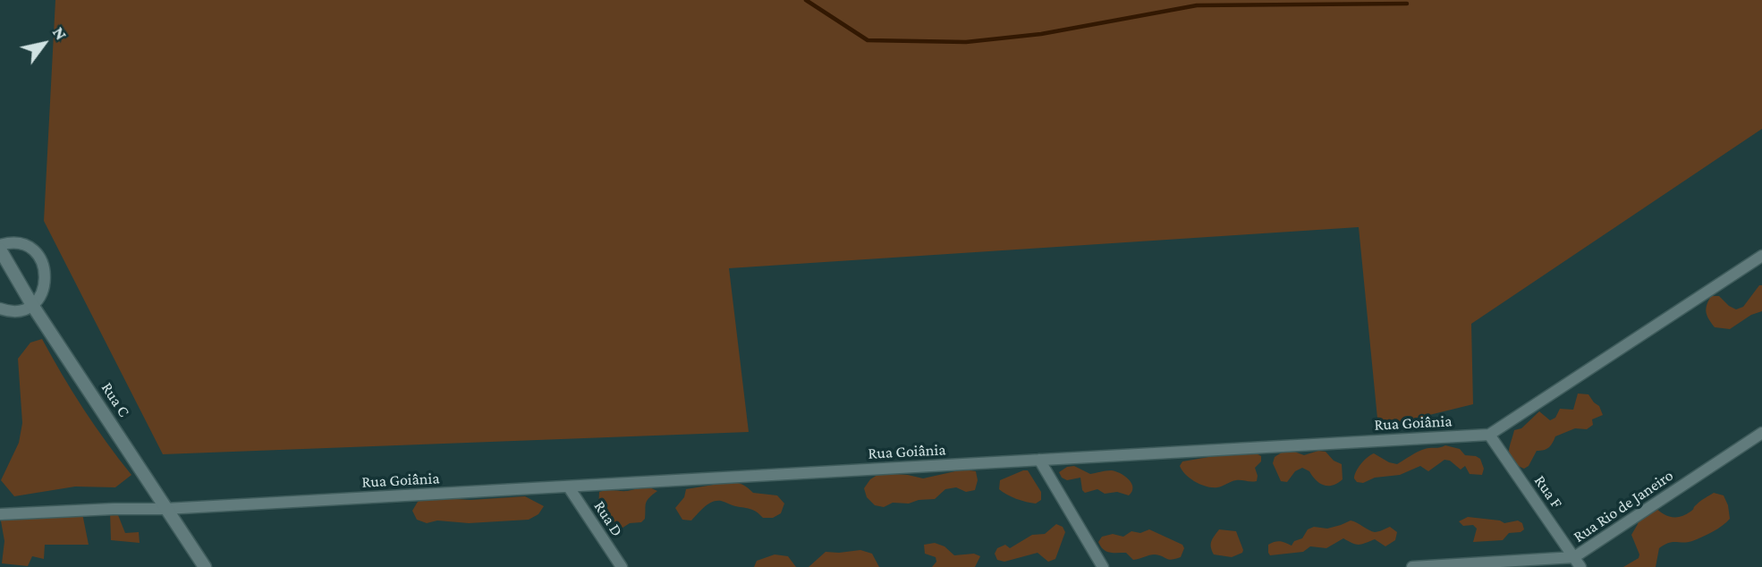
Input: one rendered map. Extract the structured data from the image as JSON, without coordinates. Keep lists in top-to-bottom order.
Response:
{
  "streets": {
    "street": [
      "Rua C",
      "Rua Goiânia",
      "Rua F",
      "Rua Rio de Janeiro",
      "Rua D"
    ]
  },
  "crossings": [
    ["Rua C", "Rua Goiânia"],
    ["Rua Goiânia", "Rua F"],
    ["Rua Goiânia", "Rua D"],
    ["Rua F", "Rua Rio de Janeiro"]
  ],
  "north": "top right"
}
